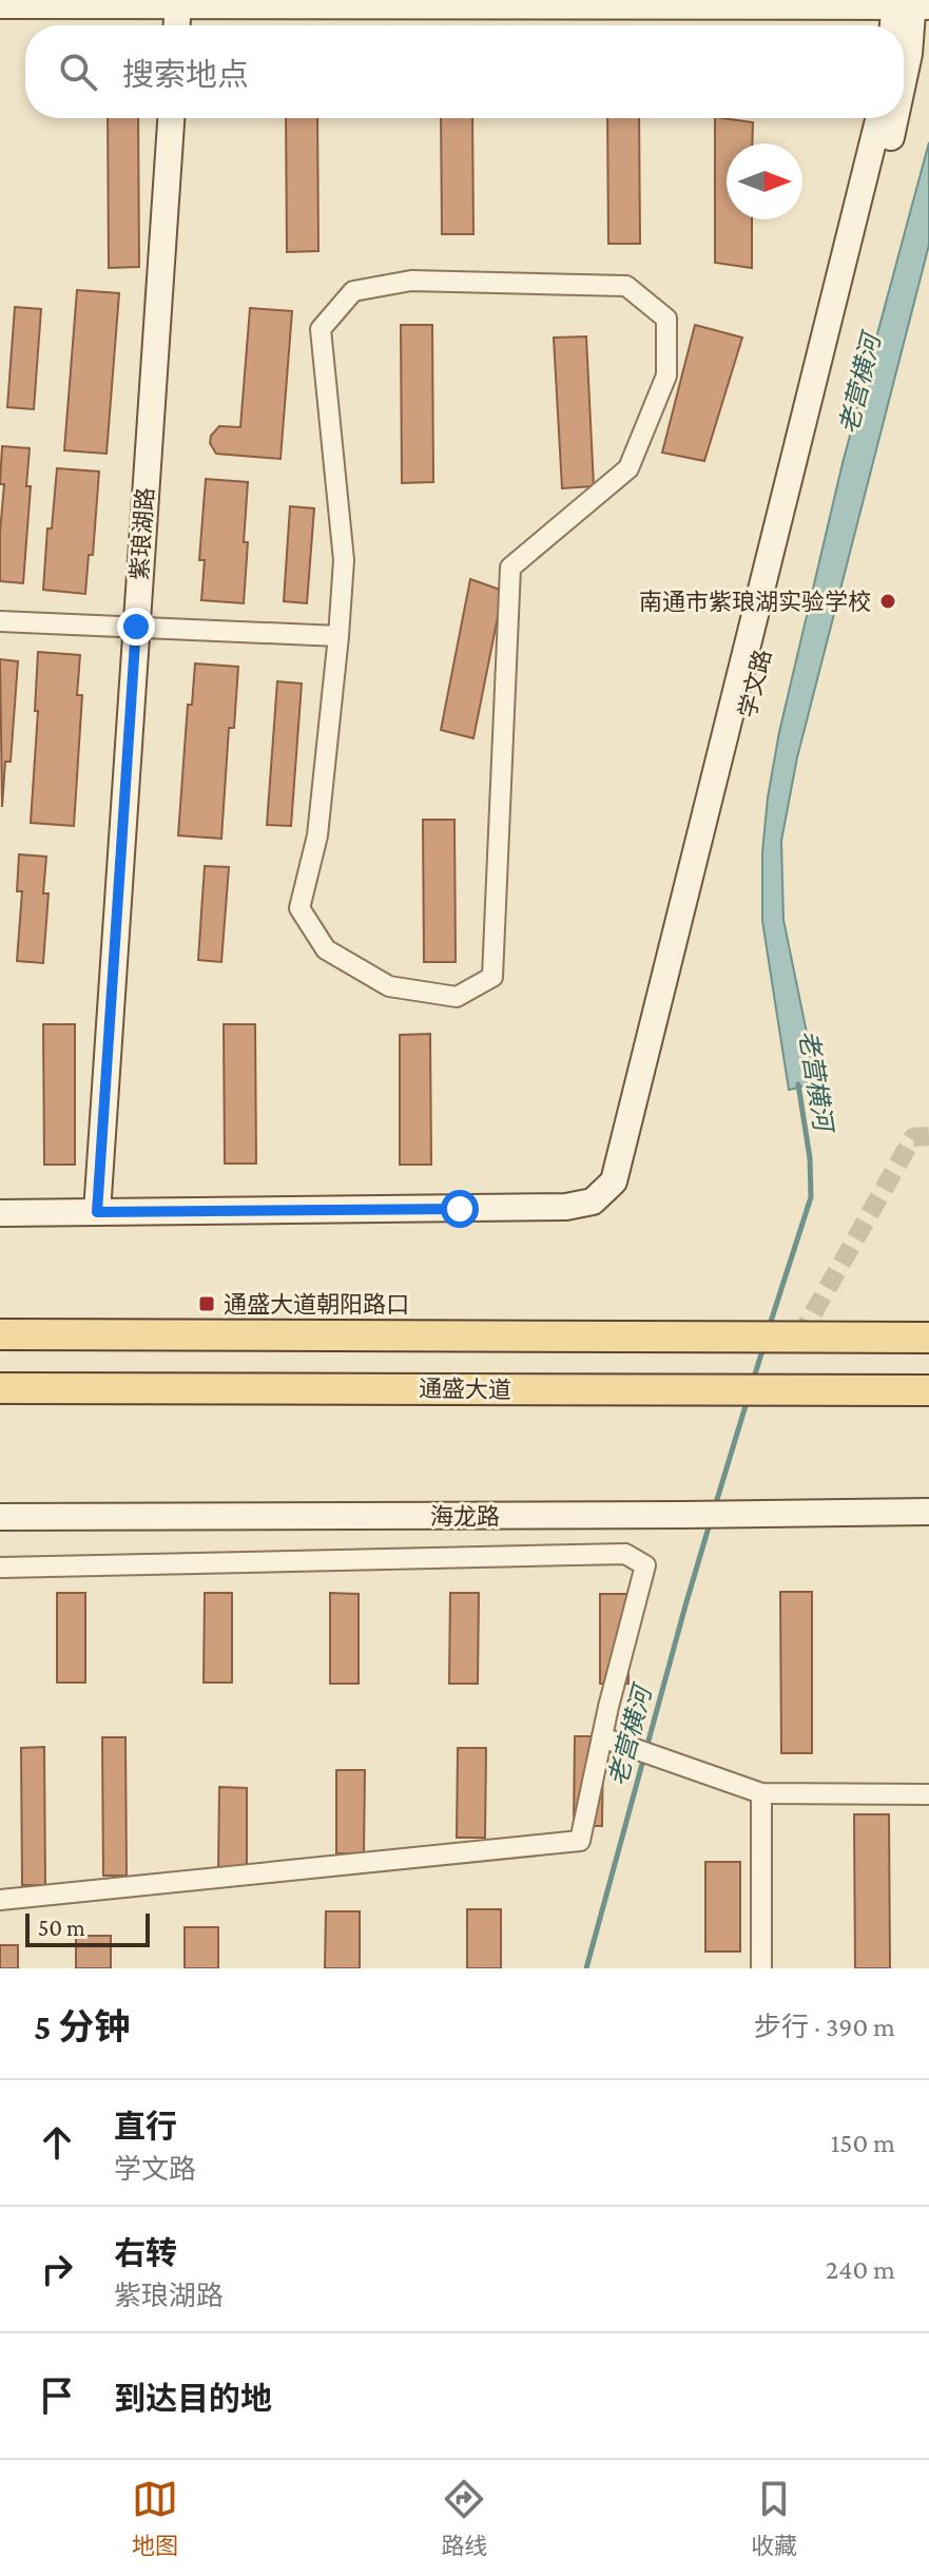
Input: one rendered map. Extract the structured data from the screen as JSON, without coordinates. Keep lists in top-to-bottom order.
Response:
{
  "streets": {
    "main road": ["通盛大道"],
    "street": ["紫琅湖路", "学文路", "海龙路"]
  },
  "crossings": [
    ["紫琅湖路", "学文路"]
  ],
  "water": ["老营横河"],
  "places": {
    "other": ["南通市紫琅湖实验学校"],
    "transit": ["通盛大道朝阳路口"]
  },
  "scale_bar": "50 m",
  "north": "right",
  "page": {
    "search": "搜索地点",
    "scale": "50 m",
    "heading": ["5 分钟", "步行 · 390 m"],
    "list": [
      ["直行", "学文路", "150 m"],
      ["右转", "紫琅湖路", "240 m"],
      "到达目的地"
    ],
    "nav": ["地图", "路线", "收藏"]
  }
}
